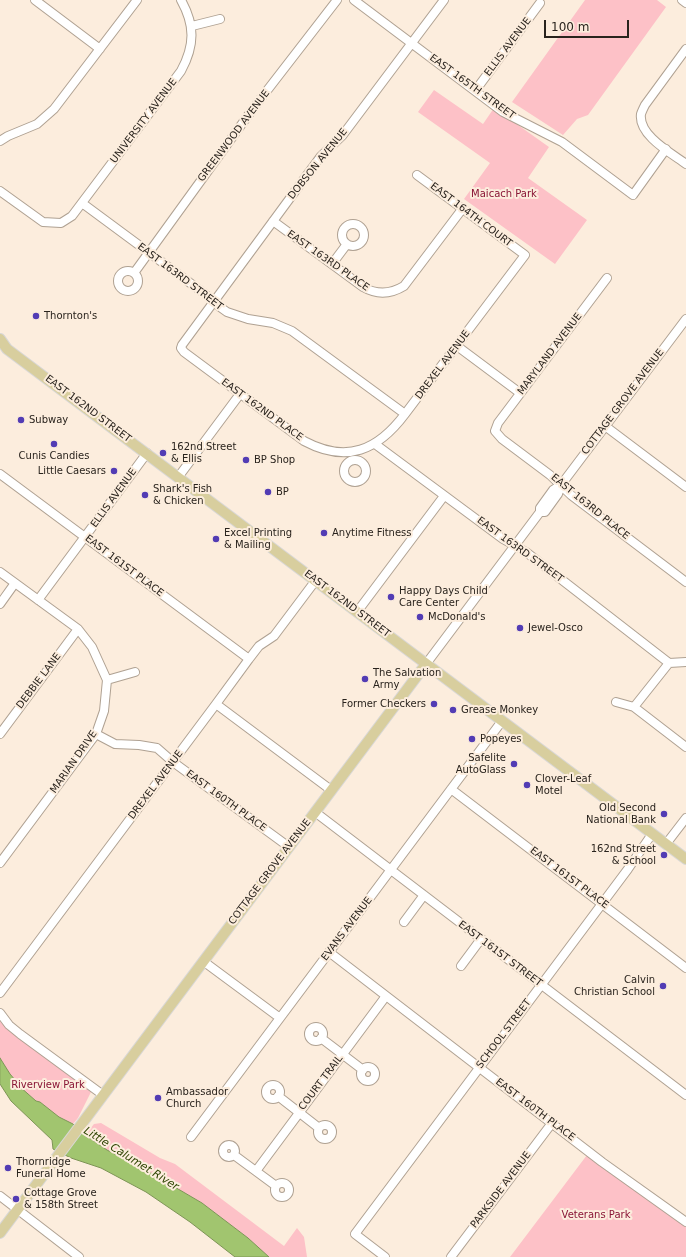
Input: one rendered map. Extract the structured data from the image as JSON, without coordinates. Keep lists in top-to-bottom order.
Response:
{
  "streets": {
    "main road": ["COTTAGE GROVE AVENUE", "EAST 162ND STREET"],
    "street": [
      "ELLIS AVENUE",
      "EAST 165TH STREET",
      "UNIVERSITY AVENUE",
      "GREENWOOD AVENUE",
      "DOBSON AVENUE",
      "EAST 164TH COURT",
      "EAST 163RD PLACE",
      "EAST 163RD STREET",
      "MARYLAND AVENUE",
      "DREXEL AVENUE",
      "EAST 162ND PLACE",
      "EAST 161ST PLACE",
      "DEBBIE LANE",
      "MARIAN DRIVE",
      "EAST 160TH PLACE",
      "EVANS AVENUE",
      "EAST 161ST STREET",
      "SCHOOL STREET",
      "COURT TRAIL",
      "PARKSIDE AVENUE"
    ]
  },
  "crossings": [
    ["ELLIS AVENUE", "EAST 165TH STREET"],
    ["ELLIS AVENUE", "EAST 162ND STREET"],
    ["ELLIS AVENUE", "EAST 161ST PLACE"],
    ["EAST 165TH STREET", "DOBSON AVENUE"],
    ["UNIVERSITY AVENUE", "EAST 163RD STREET"],
    ["GREENWOOD AVENUE", "EAST 163RD STREET"],
    ["DOBSON AVENUE", "EAST 163RD PLACE"],
    ["DOBSON AVENUE", "EAST 163RD STREET"],
    ["DOBSON AVENUE", "EAST 162ND PLACE"],
    ["EAST 164TH COURT", "EAST 163RD PLACE"],
    ["EAST 164TH COURT", "DREXEL AVENUE"],
    ["EAST 163RD PLACE", "MARYLAND AVENUE"],
    ["EAST 163RD PLACE", "COTTAGE GROVE AVENUE"],
    ["EAST 163RD STREET", "DREXEL AVENUE"],
    ["EAST 163RD STREET", "COTTAGE GROVE AVENUE"],
    ["DREXEL AVENUE", "EAST 162ND STREET"],
    ["DREXEL AVENUE", "EAST 162ND PLACE"],
    ["DREXEL AVENUE", "EAST 161ST PLACE"],
    ["DREXEL AVENUE", "EAST 160TH PLACE"],
    ["COTTAGE GROVE AVENUE", "EAST 162ND STREET"],
    ["COTTAGE GROVE AVENUE", "EAST 160TH PLACE"],
    ["COTTAGE GROVE AVENUE", "EAST 161ST STREET"],
    ["EAST 162ND STREET", "EVANS AVENUE"],
    ["EAST 162ND STREET", "SCHOOL STREET"],
    ["EAST 161ST PLACE", "EVANS AVENUE"],
    ["EAST 161ST PLACE", "SCHOOL STREET"],
    ["DEBBIE LANE", "MARIAN DRIVE"],
    ["MARIAN DRIVE", "EAST 160TH PLACE"],
    ["EAST 160TH PLACE", "EVANS AVENUE"],
    ["EAST 160TH PLACE", "SCHOOL STREET"],
    ["EAST 160TH PLACE", "COURT TRAIL"],
    ["EAST 160TH PLACE", "PARKSIDE AVENUE"],
    ["EVANS AVENUE", "EAST 161ST STREET"],
    ["EAST 161ST STREET", "SCHOOL STREET"]
  ],
  "water": ["Little Calumet River"],
  "parks": ["Maicach Park", "Riverview Park", "Veterans Park"],
  "places": [
    "Thornton's",
    "Subway",
    "Cunis Candies",
    "162nd Street & Ellis",
    "BP Shop",
    "Little Caesars",
    "BP",
    "Shark's Fish & Chicken",
    "Anytime Fitness",
    "Excel Printing & Mailing",
    "Happy Days Child Care Center",
    "McDonald's",
    "Jewel-Osco",
    "The Salvation Army",
    "Former Checkers",
    "Grease Monkey",
    "Popeyes",
    "Safelite AutoGlass",
    "Clover-Leaf Motel",
    "Old Second National Bank",
    "162nd Street & School",
    "Calvin Christian School",
    "Ambassador Church",
    "Thornridge Funeral Home",
    "Cottage Grove & 158th Street"
  ],
  "scale_bar": "100 m"
}
